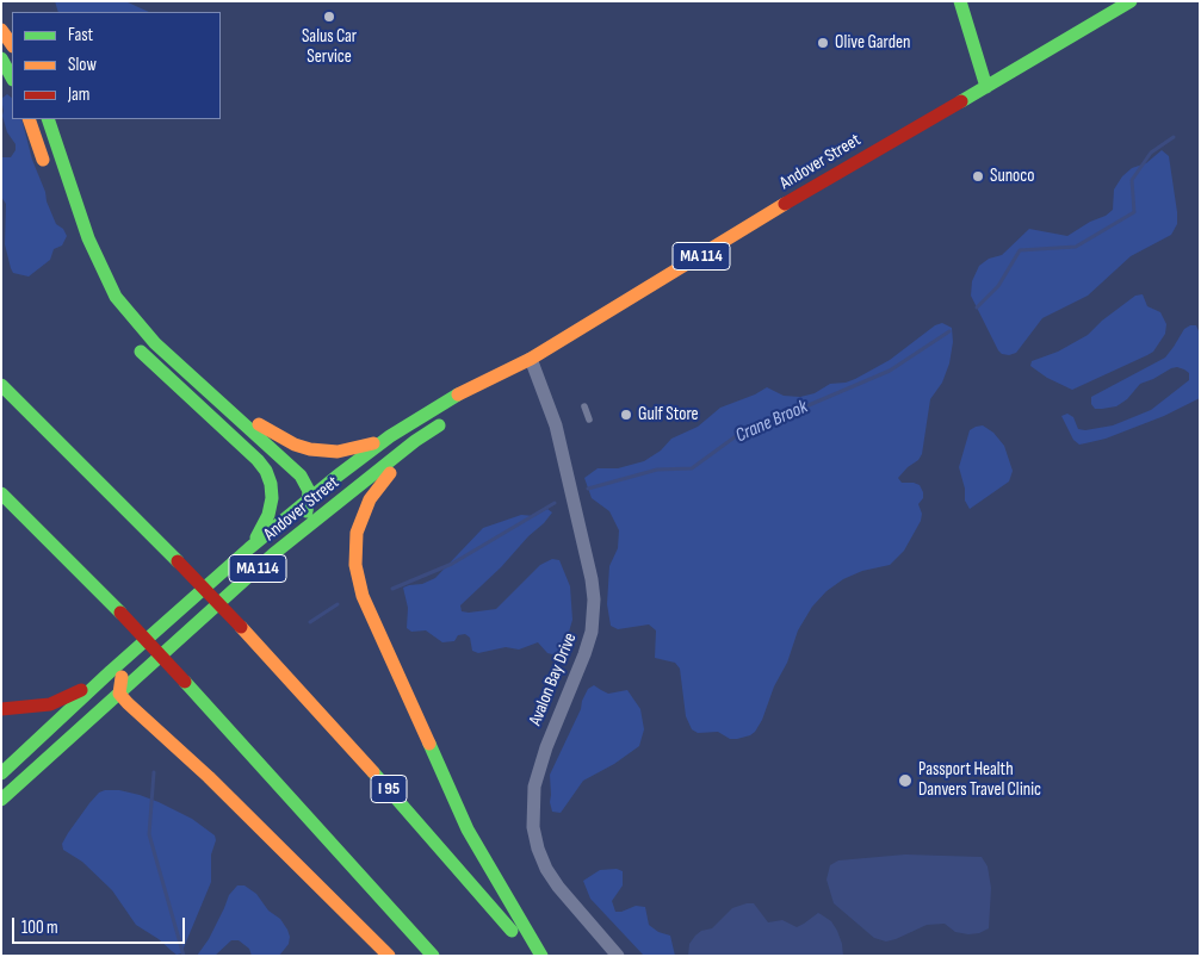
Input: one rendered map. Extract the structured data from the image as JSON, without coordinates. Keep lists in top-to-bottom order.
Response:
{
  "streets": {
    "main road": ["Andover Street", "MA 114", "I 95"],
    "street": ["Avalon Bay Drive"]
  },
  "crossings": [
    ["Andover Street", "Avalon Bay Drive"]
  ],
  "water": ["Crane Brook"],
  "places": [
    "Salus Car Service",
    "Olive Garden",
    "Sunoco",
    "Gulf Store",
    "Passport Health Danvers Travel Clinic"
  ],
  "legend": ["Fast", "Slow", "Jam"],
  "scale_bar": "100 m"
}
